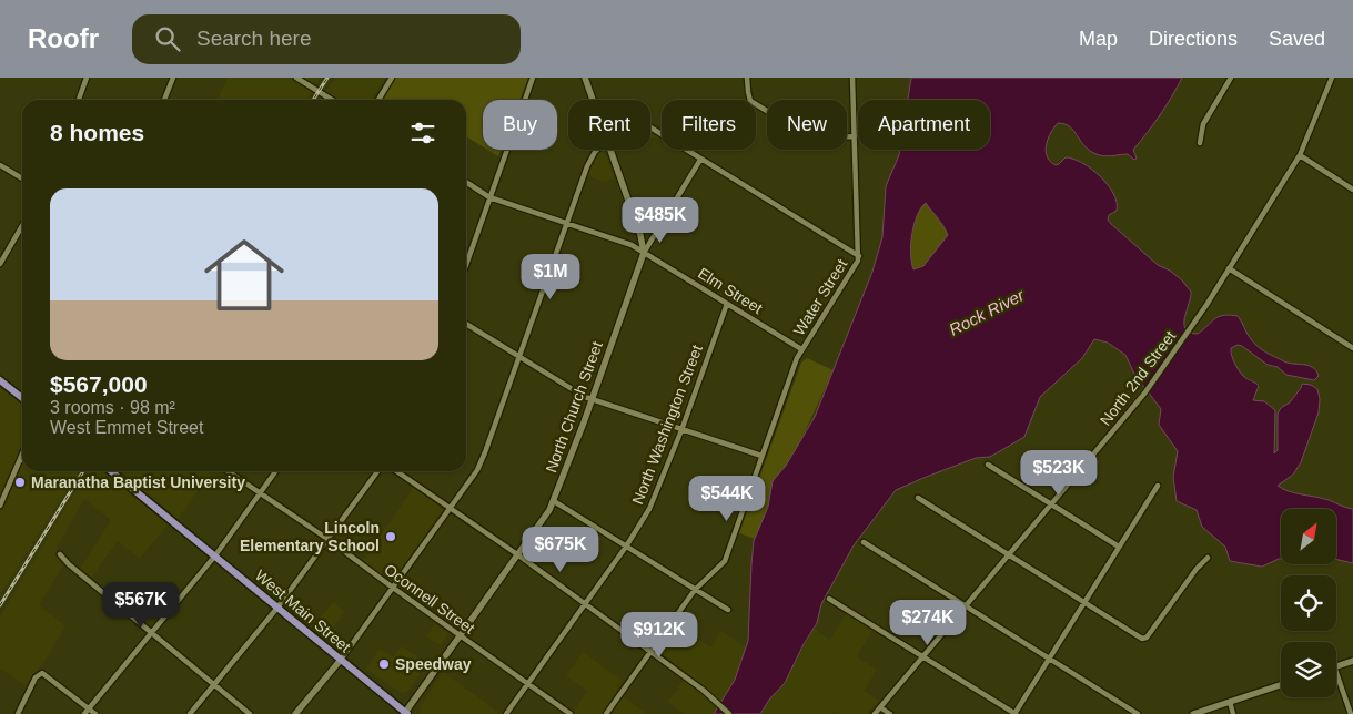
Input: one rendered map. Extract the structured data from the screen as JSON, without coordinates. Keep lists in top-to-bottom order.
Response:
{
  "streets": {
    "main road": ["North Church Street", "West Main Street"],
    "street": [
      "Elm Street",
      "Water Street",
      "North 2nd Street",
      "North Washington Street",
      "Oconnell Street"
    ]
  },
  "crossings": [
    ["Elm Street", "Water Street"],
    ["Elm Street", "North Church Street"],
    ["Elm Street", "North Washington Street"],
    ["North Church Street", "Oconnell Street"],
    ["North Church Street", "West Main Street"],
    ["North Washington Street", "Oconnell Street"]
  ],
  "water": ["Rock River"],
  "places": ["Maranatha Baptist University", "Lincoln Elementary School", "Speedway"],
  "north": "top right",
  "page": {
    "header": "Roofr",
    "search": "Search here",
    "nav": ["Map", "Directions", "Saved"],
    "chip": [
      "Buy",
      "Rent",
      "Filters",
      "New",
      "Apartment"
    ],
    "heading": "8 homes",
    "list": [
      {
        "name": "$567,000",
        "note": "3 rooms · 98 m² · West Emmet Street"
      }
    ],
    "price": [
      "$485K",
      "$1M",
      "$523K",
      "$544K",
      "$675K",
      "$567K",
      "$274K",
      "$912K"
    ]
  }
}
